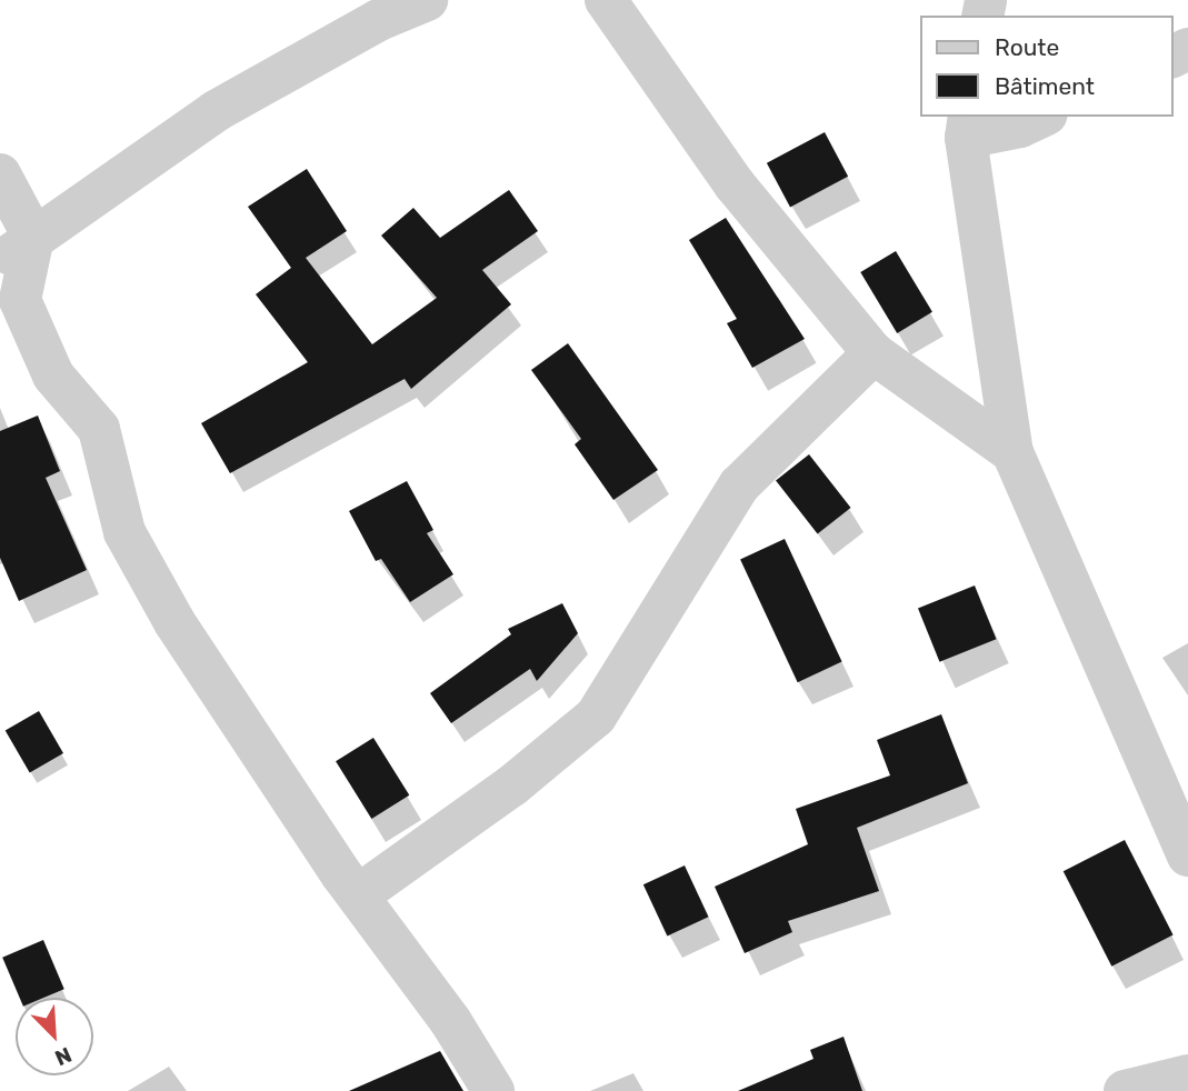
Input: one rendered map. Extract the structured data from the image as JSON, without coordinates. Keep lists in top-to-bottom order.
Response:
{
  "legend": ["Route", "Bâtiment"],
  "north": "bottom right"
}
